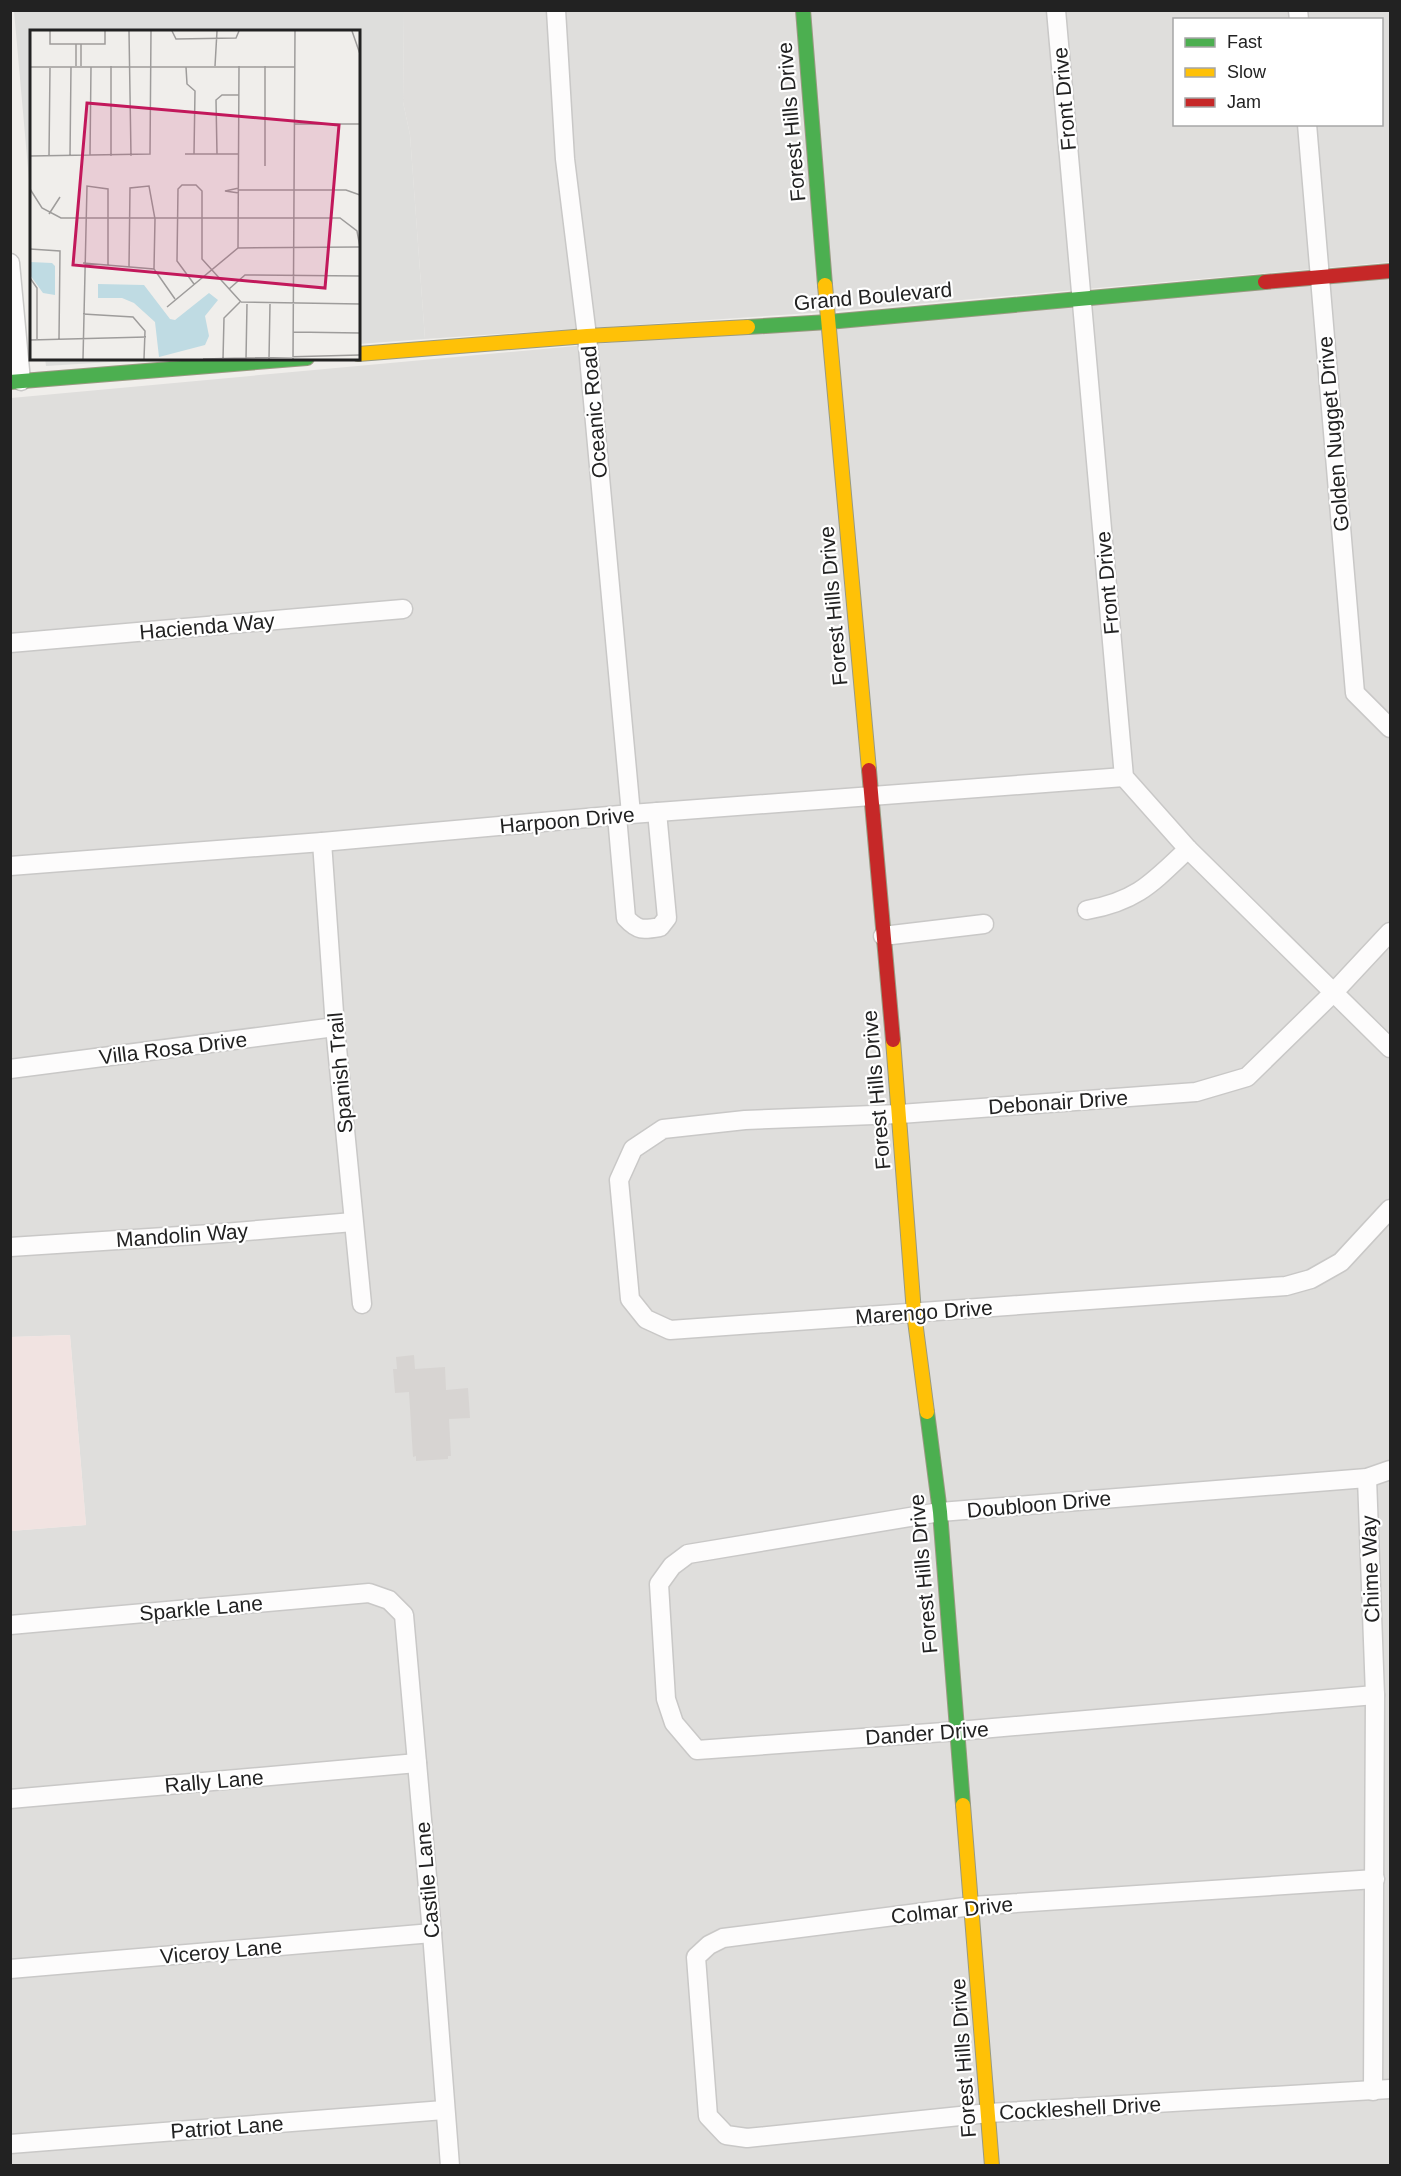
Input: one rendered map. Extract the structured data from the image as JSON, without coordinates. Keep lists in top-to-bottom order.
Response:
{
  "streets": {
    "street": [
      "Front Drive",
      "Forest Hills Drive",
      "Grand Boulevard",
      "Oceanic Road",
      "Golden Nugget Drive",
      "Hacienda Way",
      "Harpoon Drive",
      "Villa Rosa Drive",
      "Spanish Trail",
      "Debonair Drive",
      "Mandolin Way",
      "Marengo Drive",
      "Doubloon Drive",
      "Chime Way",
      "Sparkle Lane",
      "Dander Drive",
      "Rally Lane",
      "Castile Lane",
      "Colmar Drive",
      "Viceroy Lane",
      "Cockleshell Drive",
      "Patriot Lane"
    ]
  },
  "crossings": [
    ["Front Drive", "Grand Boulevard"],
    ["Front Drive", "Harpoon Drive"],
    ["Forest Hills Drive", "Grand Boulevard"],
    ["Forest Hills Drive", "Harpoon Drive"],
    ["Forest Hills Drive", "Debonair Drive"],
    ["Forest Hills Drive", "Marengo Drive"],
    ["Forest Hills Drive", "Doubloon Drive"],
    ["Forest Hills Drive", "Dander Drive"],
    ["Forest Hills Drive", "Colmar Drive"],
    ["Forest Hills Drive", "Cockleshell Drive"],
    ["Grand Boulevard", "Oceanic Road"],
    ["Grand Boulevard", "Golden Nugget Drive"],
    ["Oceanic Road", "Harpoon Drive"],
    ["Harpoon Drive", "Spanish Trail"],
    ["Villa Rosa Drive", "Spanish Trail"],
    ["Spanish Trail", "Mandolin Way"],
    ["Debonair Drive", "Marengo Drive"],
    ["Doubloon Drive", "Chime Way"],
    ["Doubloon Drive", "Dander Drive"],
    ["Chime Way", "Dander Drive"],
    ["Chime Way", "Colmar Drive"],
    ["Chime Way", "Cockleshell Drive"],
    ["Sparkle Lane", "Castile Lane"],
    ["Rally Lane", "Castile Lane"],
    ["Castile Lane", "Viceroy Lane"],
    ["Castile Lane", "Patriot Lane"],
    ["Colmar Drive", "Cockleshell Drive"]
  ],
  "legend": ["Fast", "Slow", "Jam"]
}
